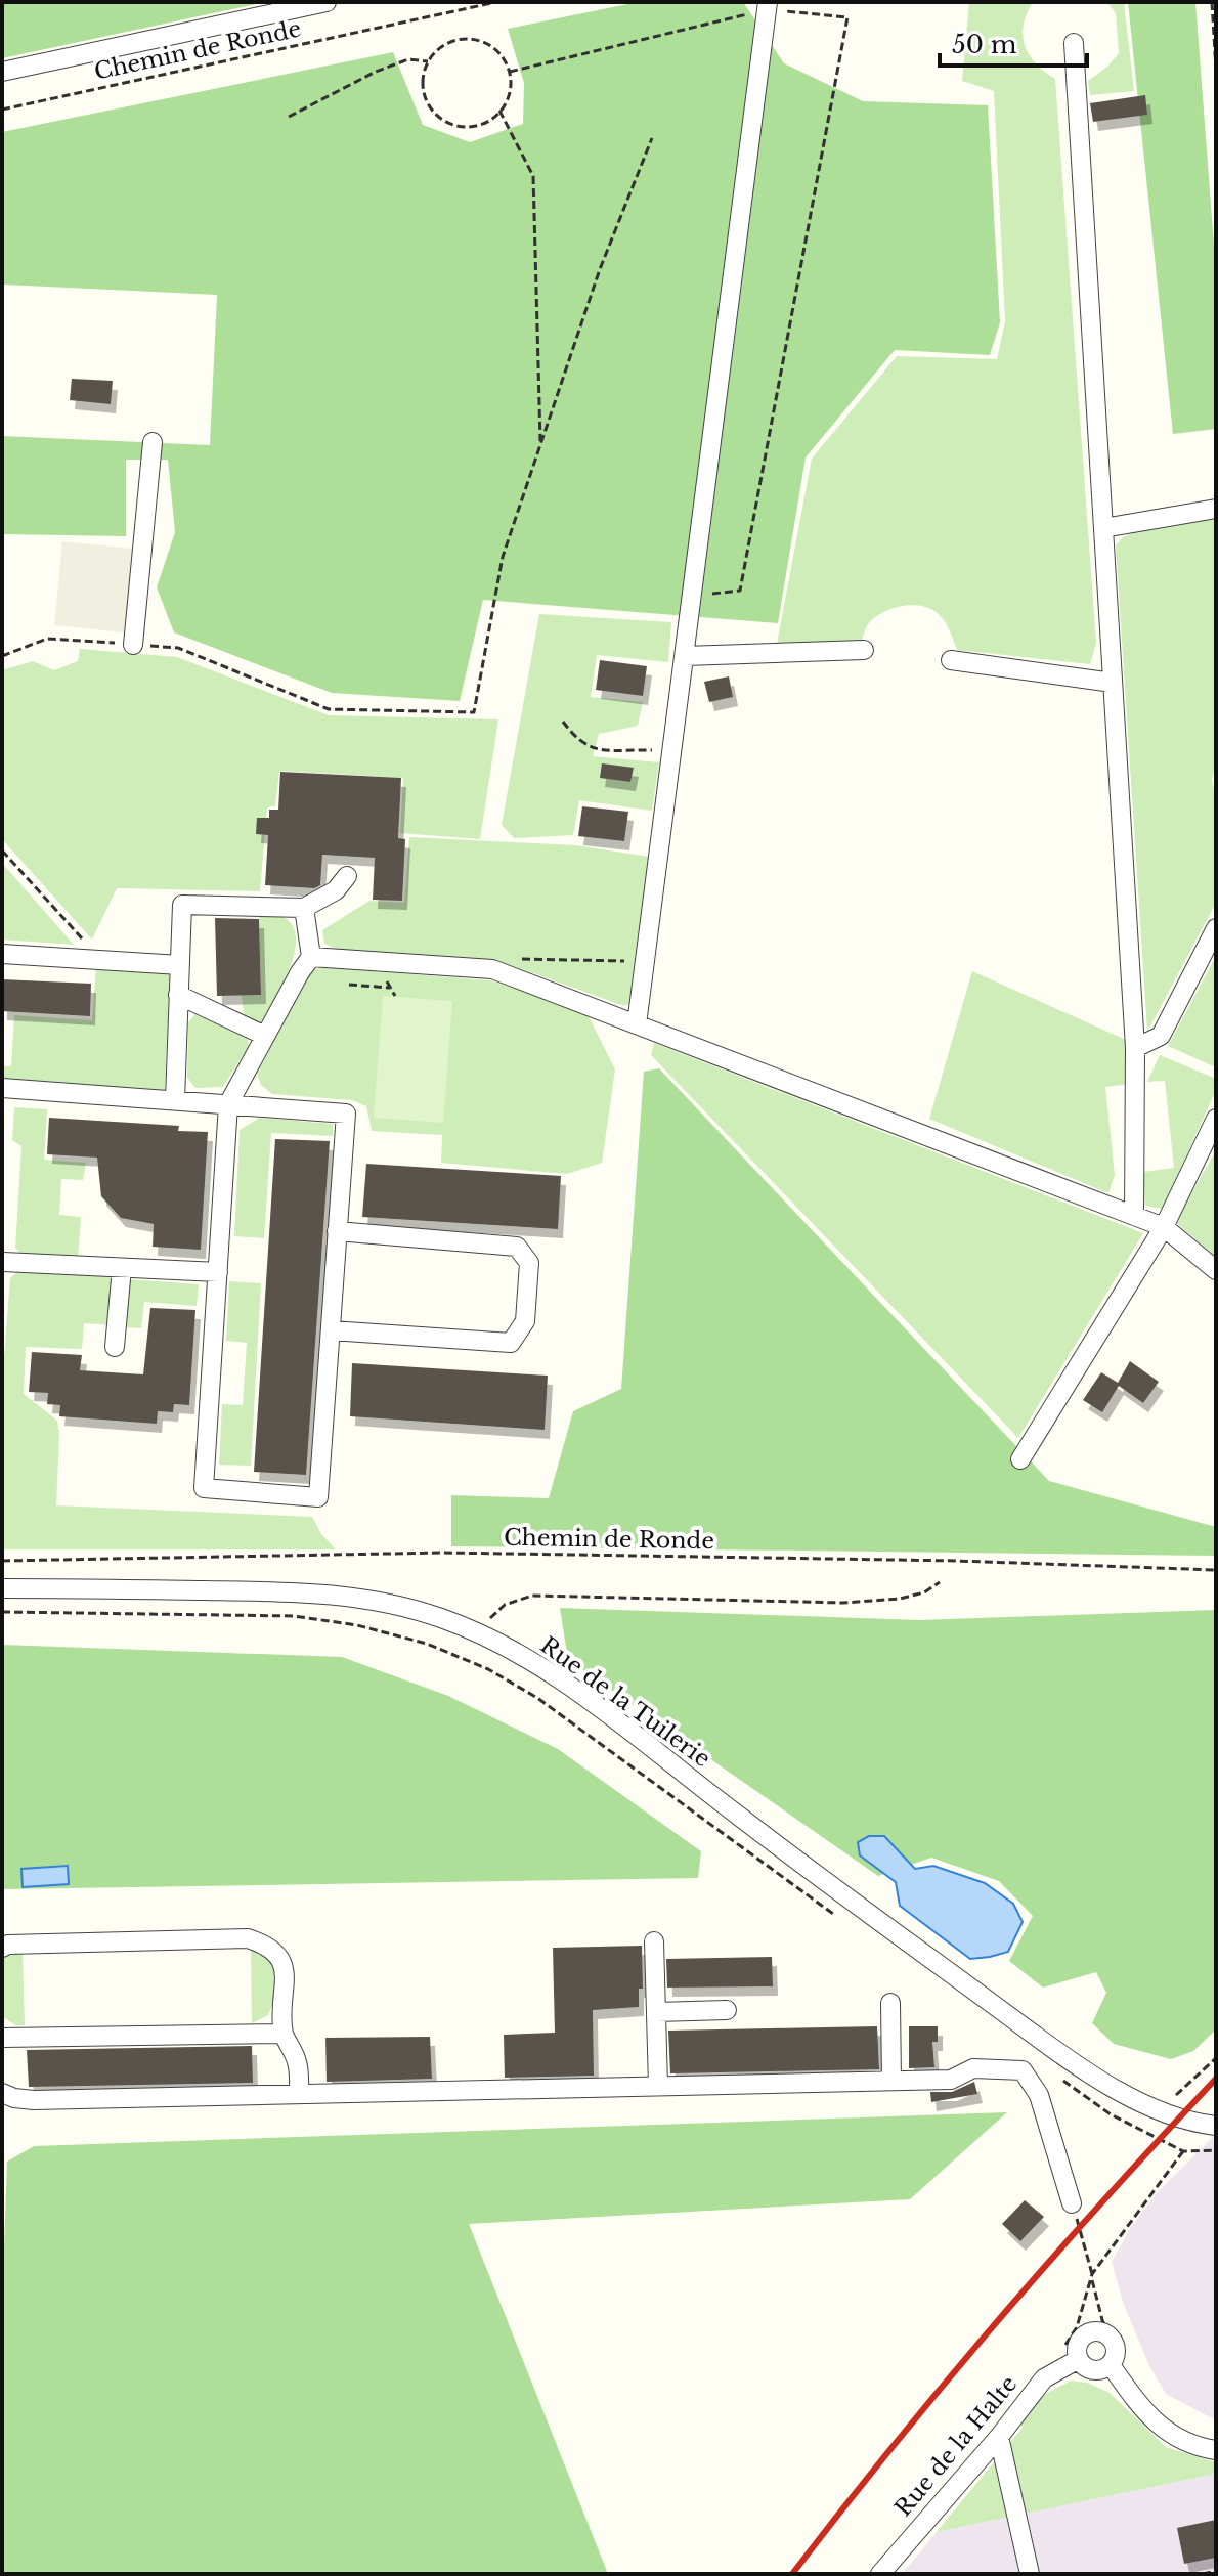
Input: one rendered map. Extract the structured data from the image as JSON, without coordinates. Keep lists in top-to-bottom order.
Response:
{
  "streets": {
    "street": ["Rue de la Tuilerie", "Rue de la Halte"],
    "path": ["Chemin de Ronde"]
  },
  "scale_bar": "50 m"
}
